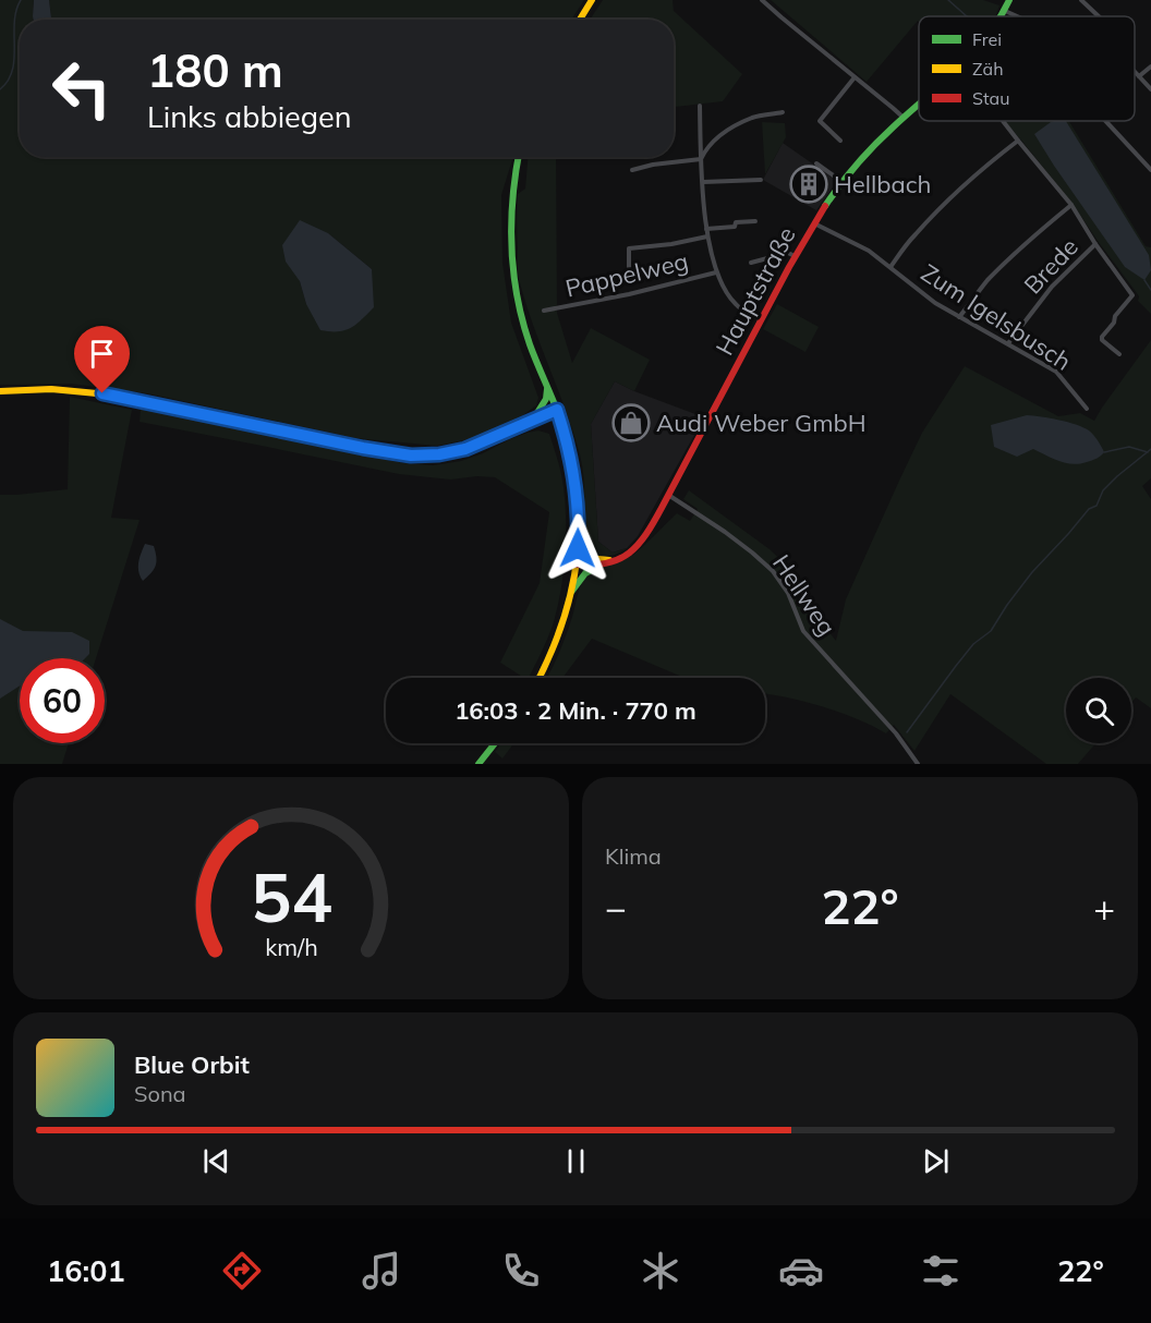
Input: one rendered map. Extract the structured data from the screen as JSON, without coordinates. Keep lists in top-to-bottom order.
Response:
{
  "streets": {
    "main road": ["Hauptstraße"],
    "street": [
      "Brede",
      "Pappelweg",
      "Zum Igelsbusch",
      "Hellweg"
    ]
  },
  "crossings": [
    ["Brede", "Zum Igelsbusch"],
    ["Hauptstraße", "Zum Igelsbusch"],
    ["Hauptstraße", "Hellweg"]
  ],
  "places": {
    "building": ["Hellbach"],
    "shop": ["Audi Weber GmbH"]
  },
  "legend": ["Frei", "Zäh", "Stau"],
  "page": {
    "turn": ["180 m", "Links abbiegen"],
    "limit": "60",
    "trip": "16:03 · 2 Min. · 770 m",
    "tile": "Klima",
    "heat": ["−", "22°", "+"],
    "song": ["Blue Orbit", "Sona"],
    "tabs": ["16:01", "22°"],
    "gauge": ["54", "km/h"]
  }
}
